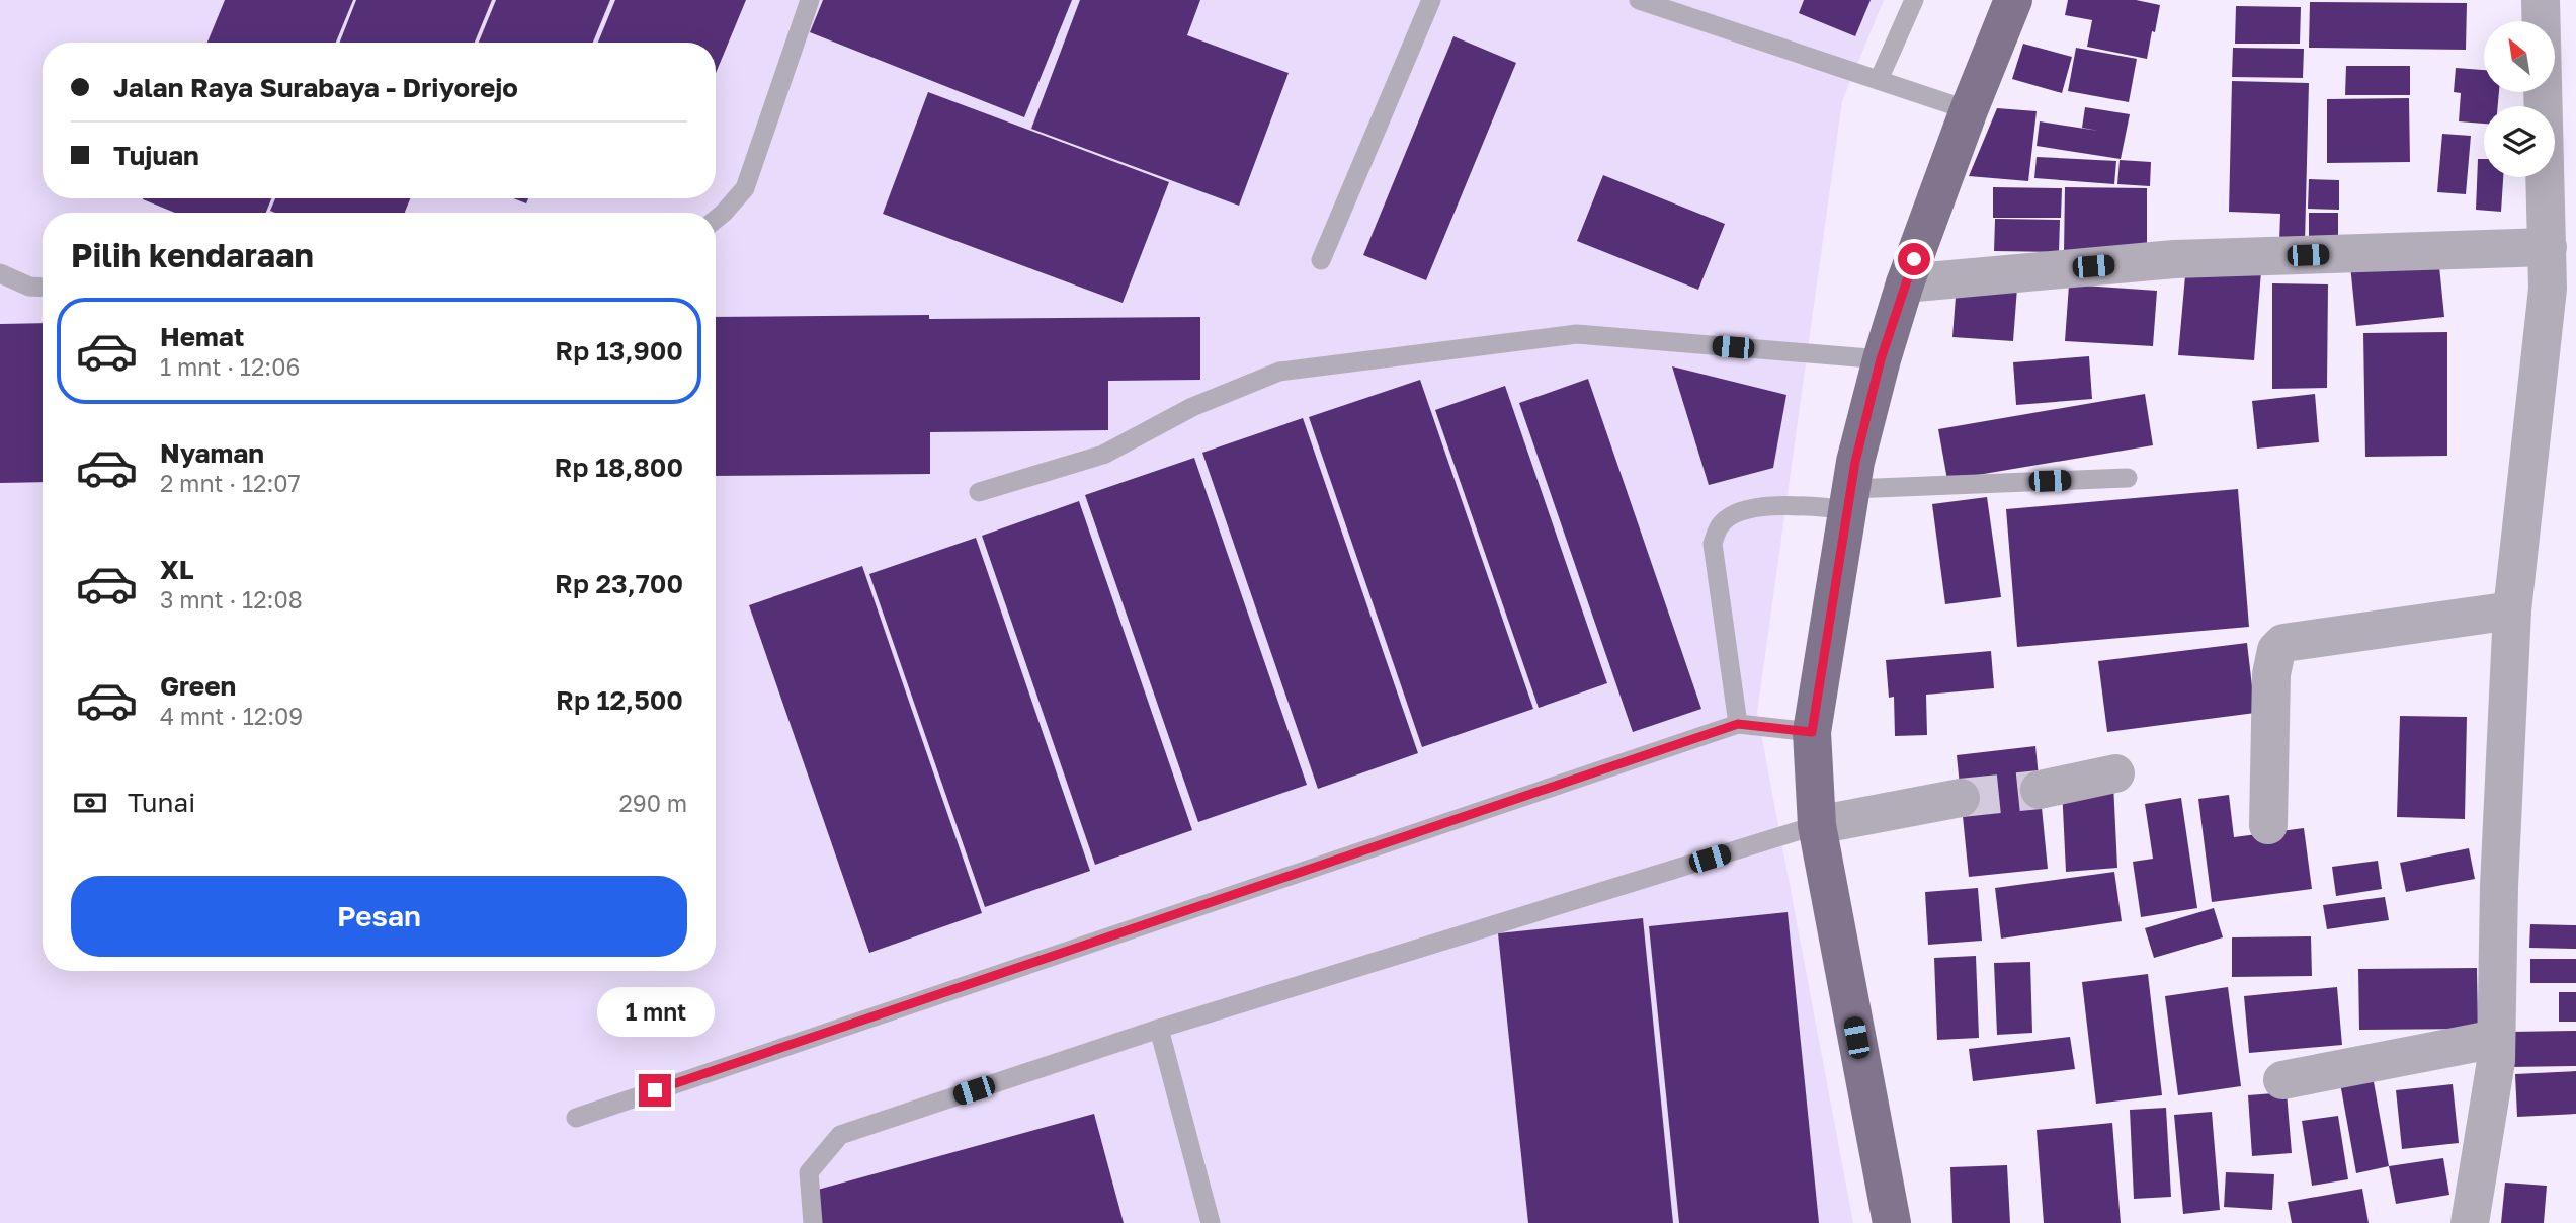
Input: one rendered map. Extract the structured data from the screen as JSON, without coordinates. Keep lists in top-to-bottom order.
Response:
{
  "north": "top left",
  "page": {
    "banner": ["Jalan Raya Surabaya - Driyorejo", "Tujuan"],
    "heading": "Pilih kendaraan",
    "list": [
      {
        "name": "Hemat",
        "note": "1 mnt · 12:06",
        "value": "Rp 13,900"
      },
      {
        "name": "Nyaman",
        "note": "2 mnt · 12:07",
        "value": "Rp 18,800"
      },
      {
        "name": "XL",
        "note": "3 mnt · 12:08",
        "value": "Rp 23,700"
      },
      {
        "name": "Green",
        "note": "4 mnt · 12:09",
        "value": "Rp 12,500"
      }
    ],
    "pay": ["Tunai", "290 m"],
    "buttons": "Pesan",
    "bubble": "1 mnt"
  }
}
